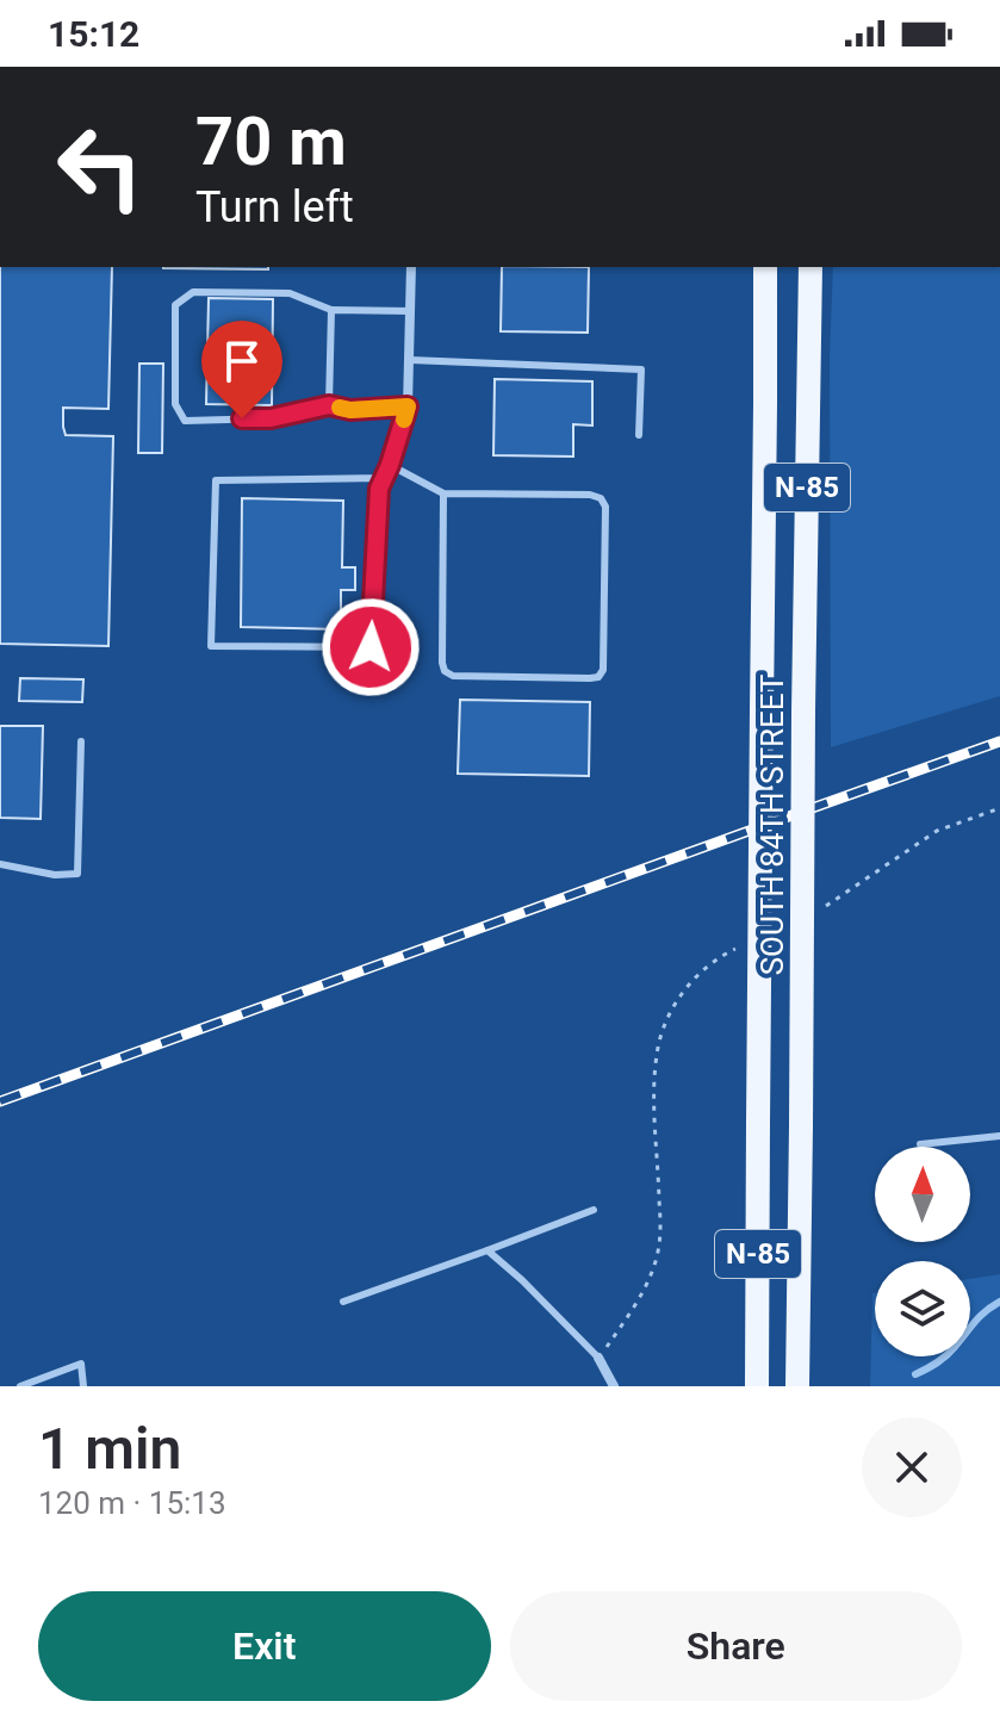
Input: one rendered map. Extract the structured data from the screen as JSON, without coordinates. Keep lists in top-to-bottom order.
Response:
{
  "streets": {
    "main road": ["N-85", "SOUTH 84TH STREET"]
  },
  "north": "top",
  "page": {
    "status": "15:12",
    "turn": ["70 m", "Turn left"],
    "heading": ["1 min", "120 m · 15:13"],
    "buttons": ["Exit", "Share"]
  }
}
